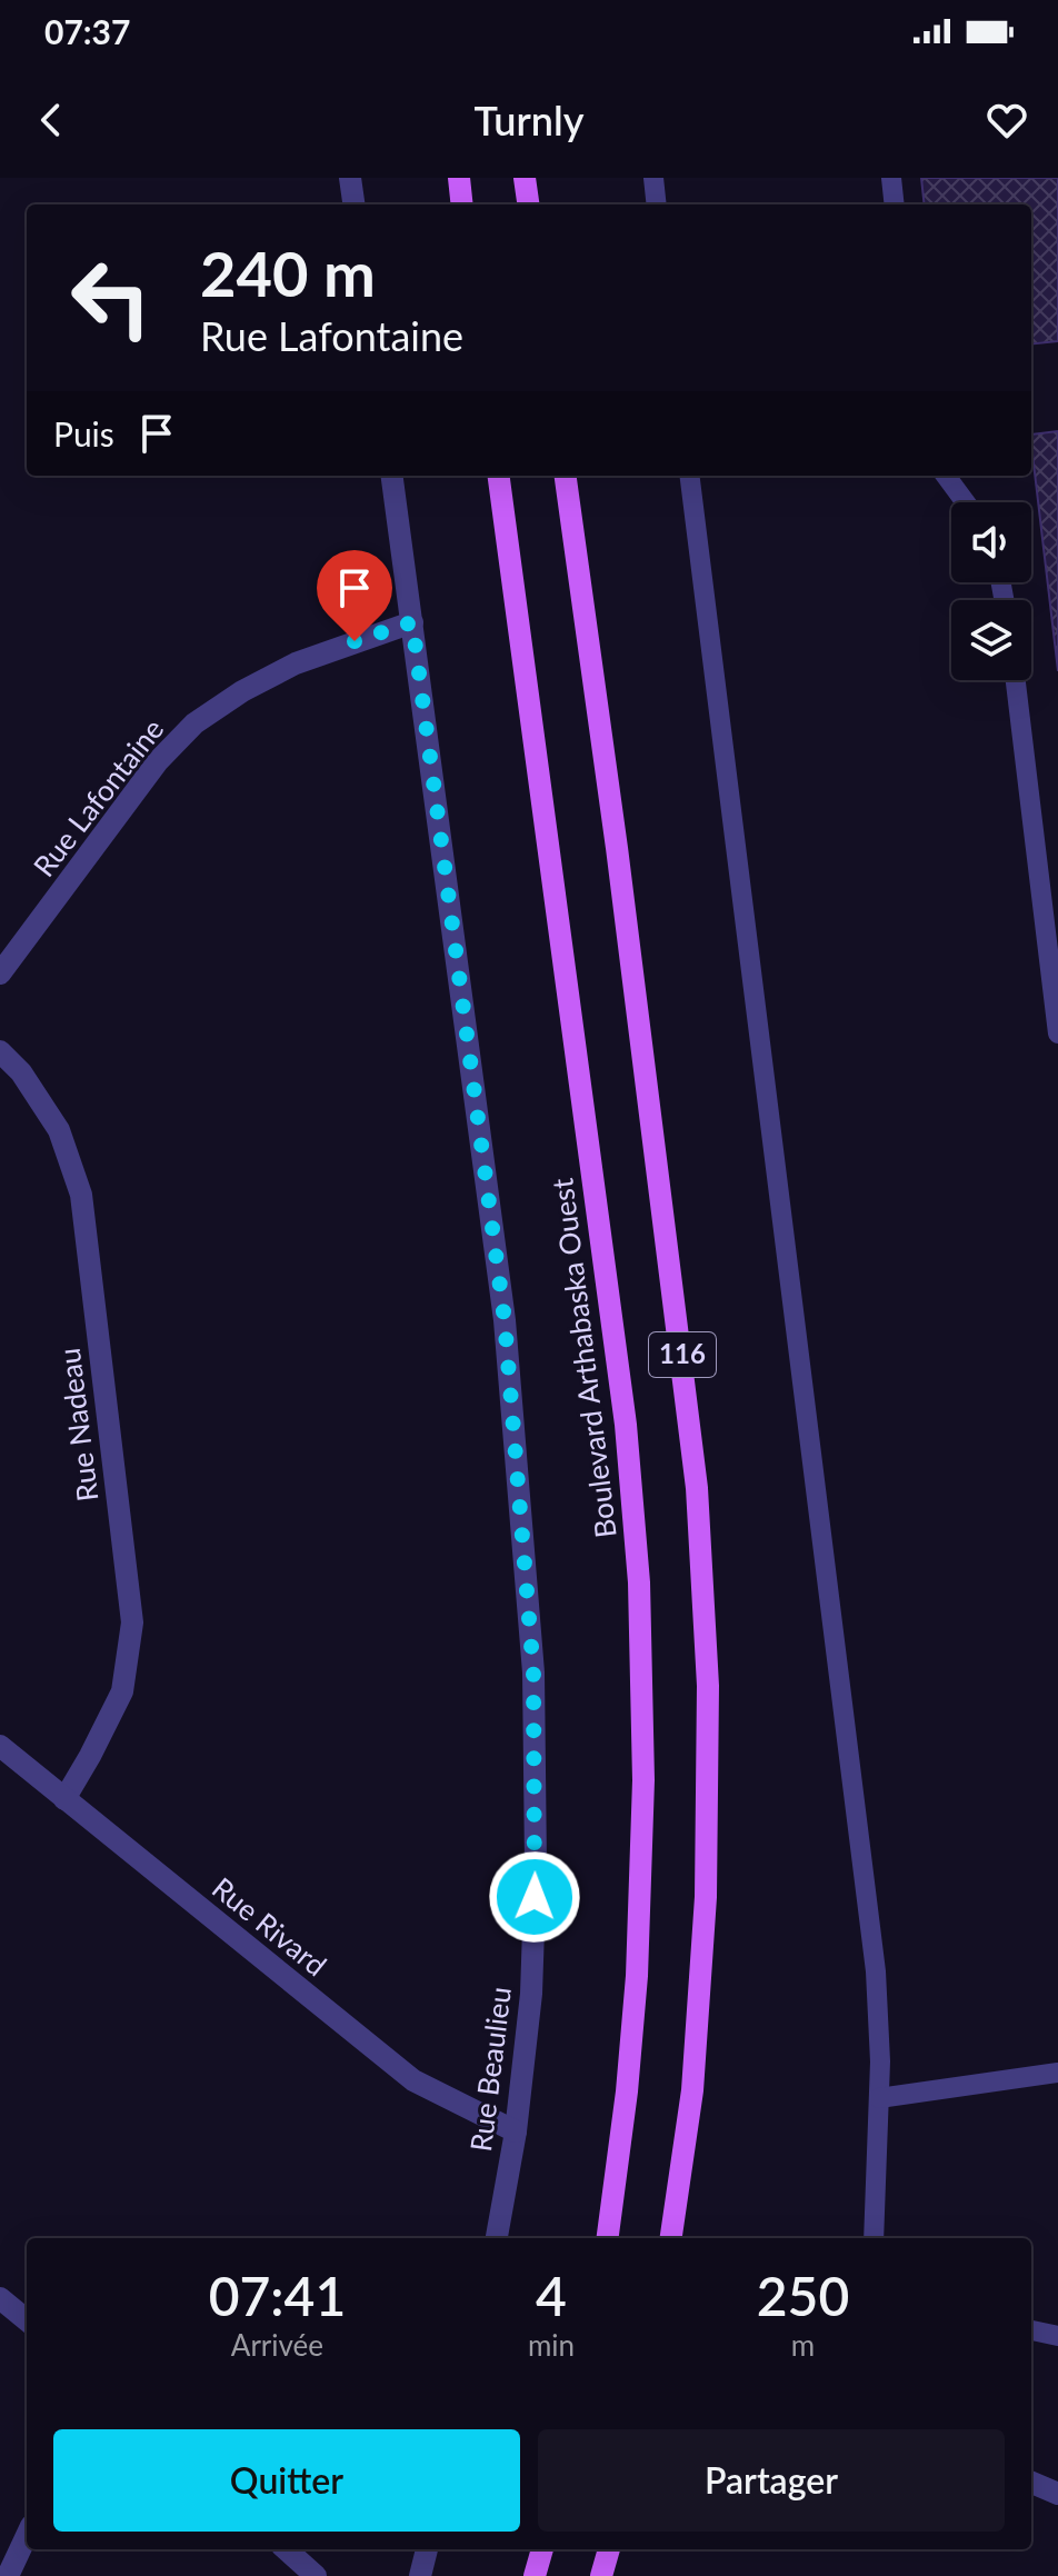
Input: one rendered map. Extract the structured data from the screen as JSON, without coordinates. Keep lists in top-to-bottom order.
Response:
{
  "streets": {
    "main road": ["116", "Boulevard Arthabaska Ouest"],
    "street": [
      "Rue Lafontaine",
      "Rue Nadeau",
      "Rue Rivard",
      "Rue Beaulieu"
    ]
  },
  "crossings": [
    ["Rue Lafontaine", "Rue Beaulieu"],
    ["Rue Nadeau", "Rue Rivard"],
    ["Rue Rivard", "Rue Beaulieu"]
  ],
  "page": {
    "status": "07:37",
    "header": "Turnly",
    "turn": ["240 m", "Rue Lafontaine"],
    "then": "Puis",
    "eta": [
      "07:41",
      "Arrivée",
      "4",
      "min",
      "250",
      "m"
    ],
    "buttons": ["Quitter", "Partager"]
  }
}
